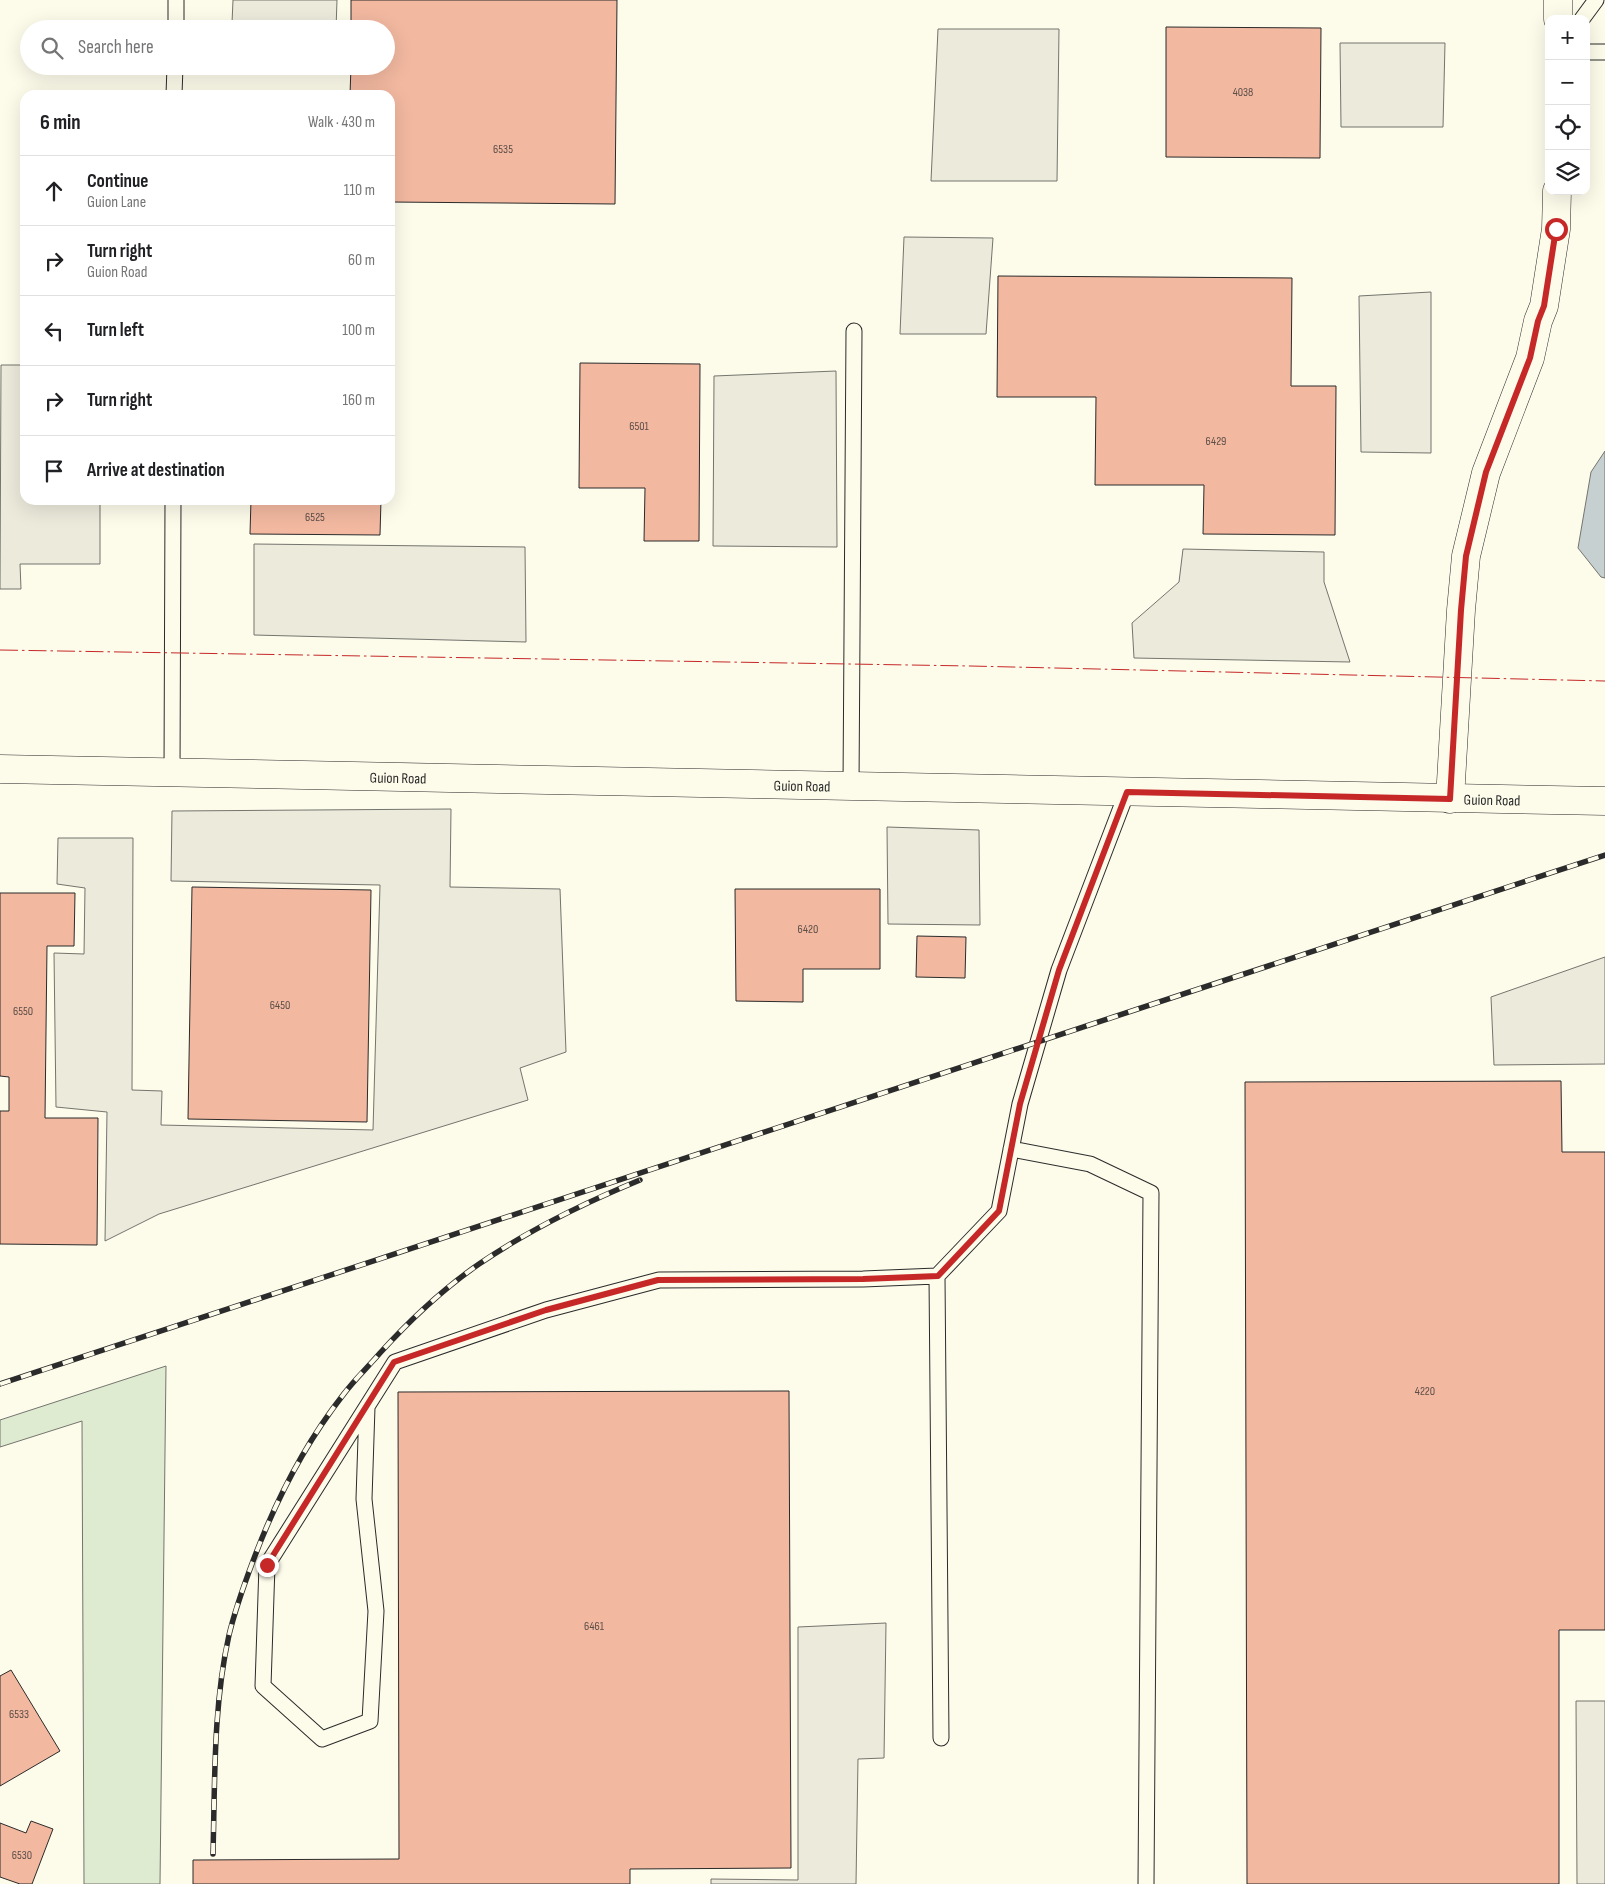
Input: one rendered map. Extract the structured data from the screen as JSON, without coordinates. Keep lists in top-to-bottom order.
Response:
{
  "streets": {
    "street": ["Guion Road"]
  },
  "house_numbers": [
    "4038",
    "6535",
    "6501",
    "6429",
    "6525",
    "6420",
    "6450",
    "6550",
    "4220",
    "6461",
    "6533",
    "6530"
  ],
  "page": {
    "map_buttons": ["+", "−"],
    "search": "Search here",
    "heading": ["6 min", "Walk · 430 m"],
    "list": [
      ["Continue", "Guion Lane", "110 m"],
      ["Turn right", "Guion Road", "60 m"],
      ["Turn left", "100 m"],
      ["Turn right", "160 m"],
      "Arrive at destination"
    ]
  }
}
